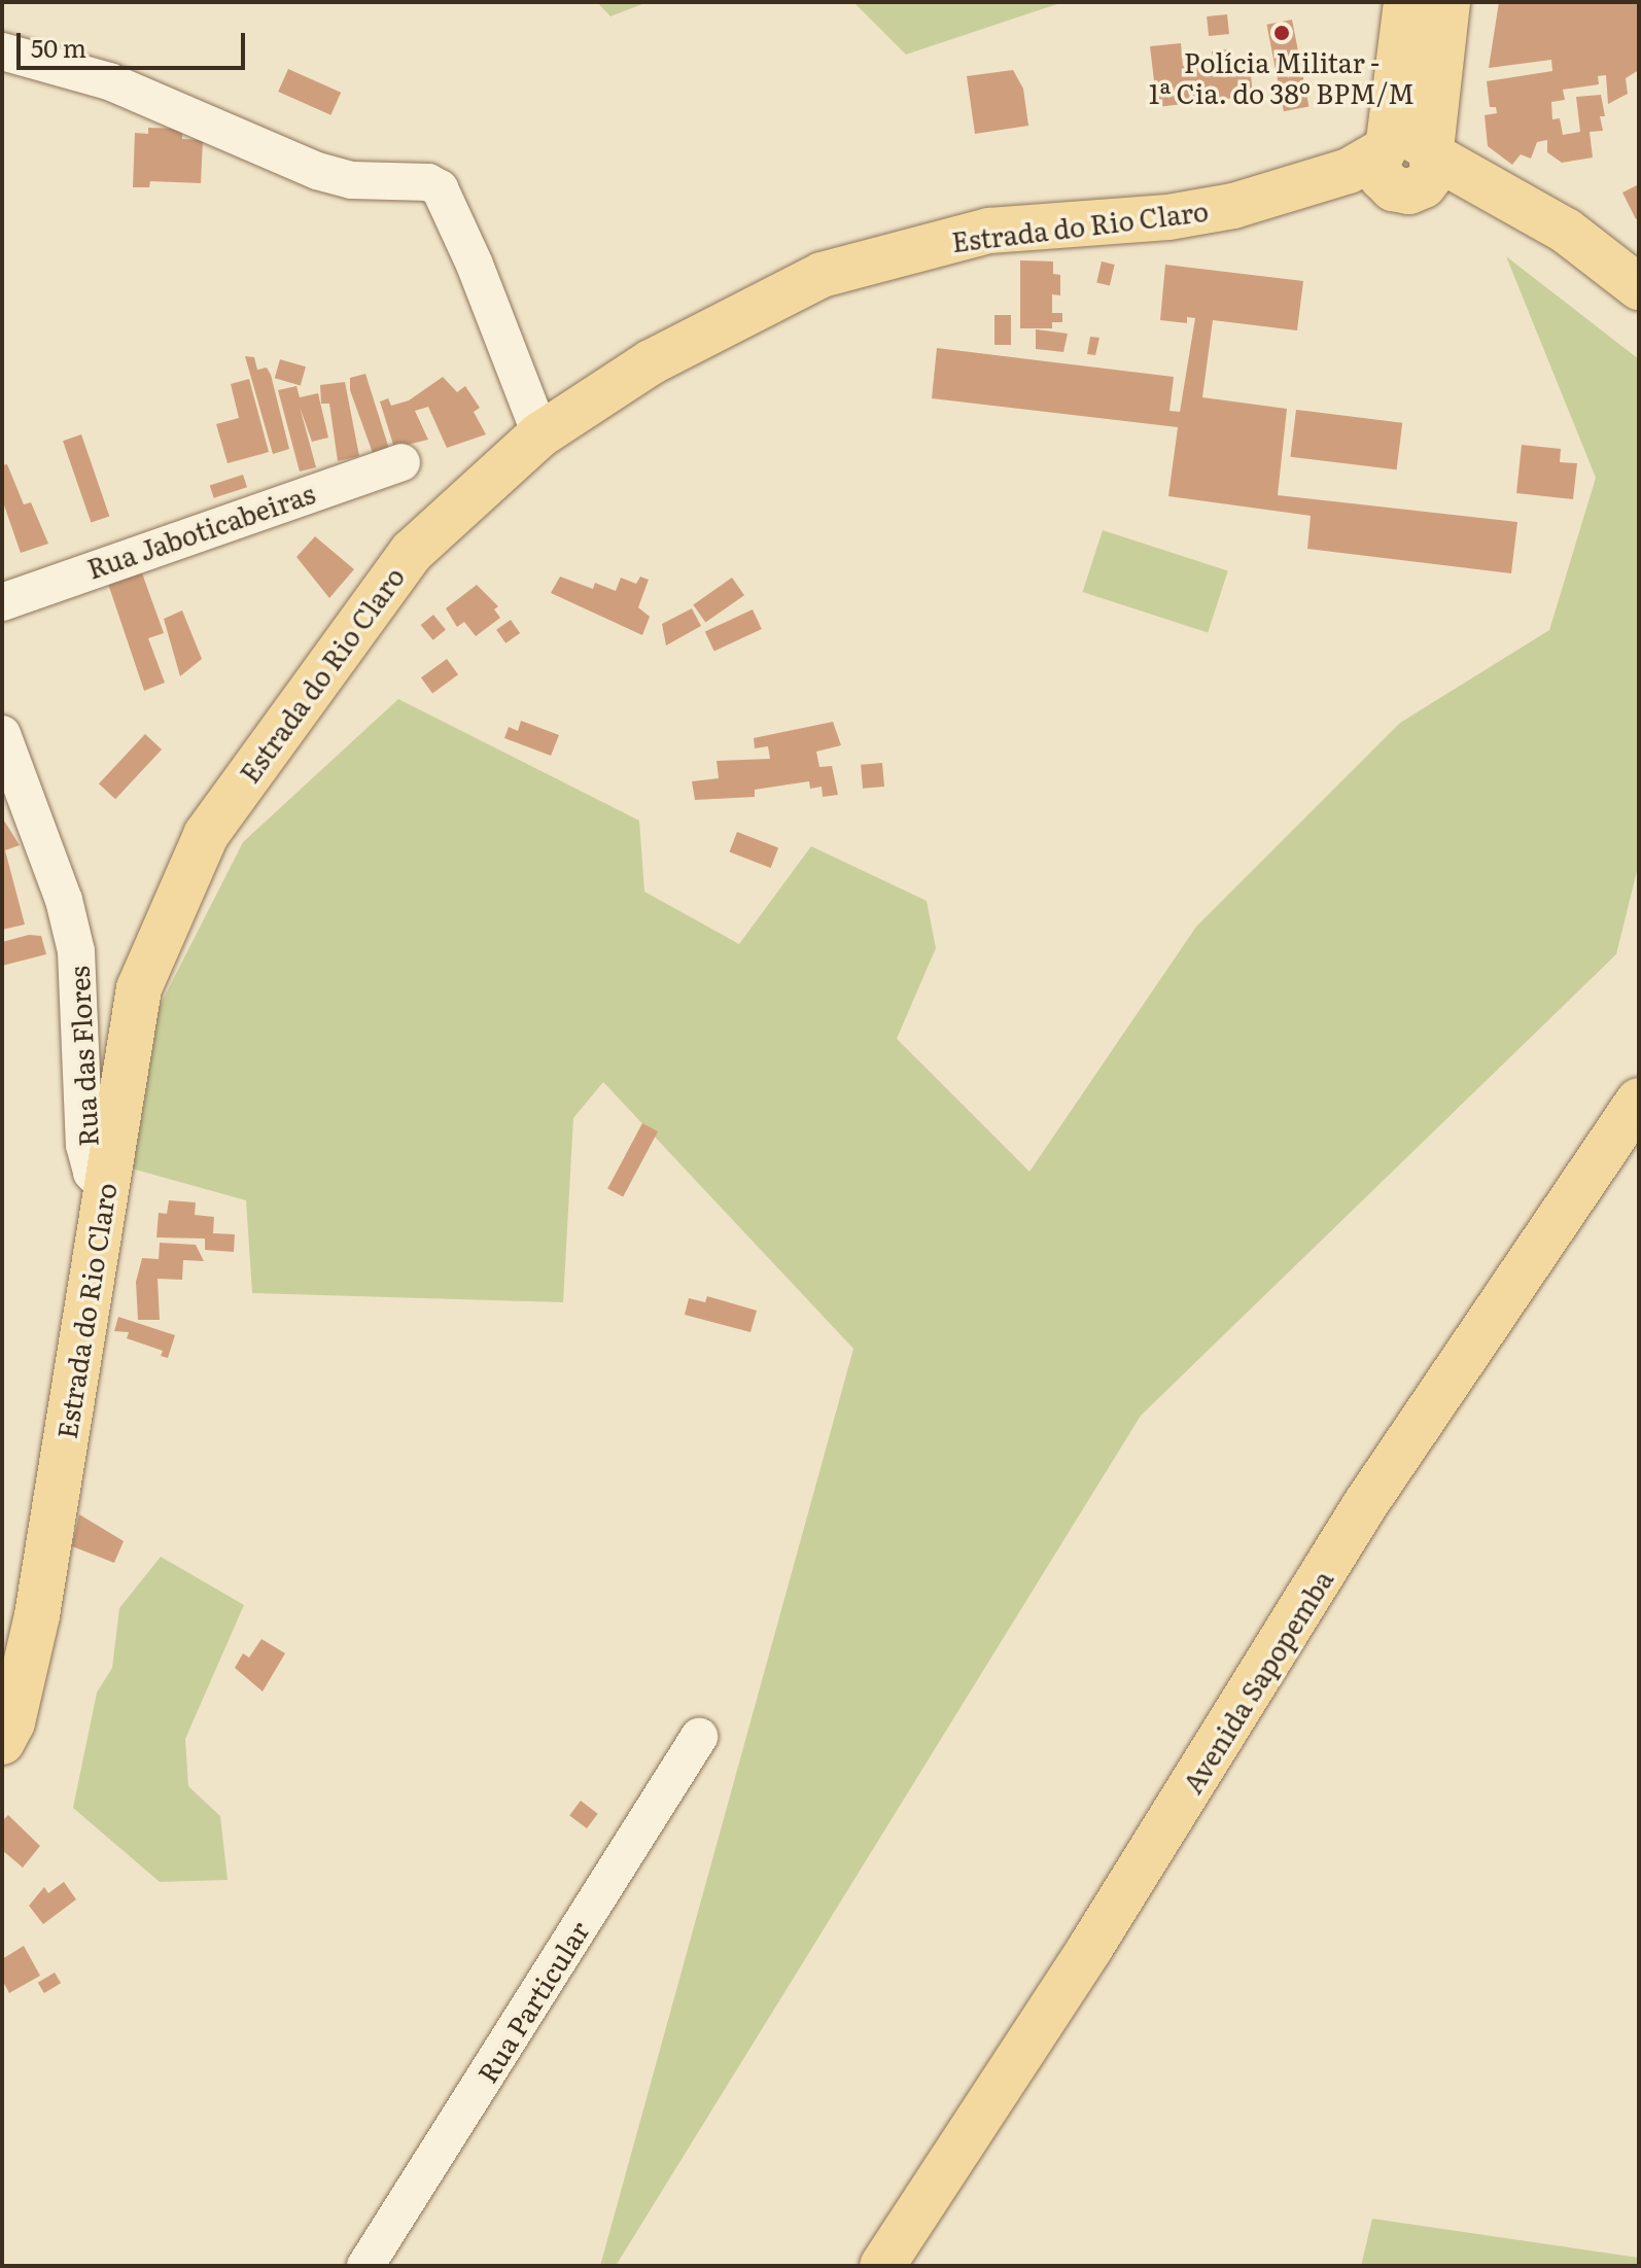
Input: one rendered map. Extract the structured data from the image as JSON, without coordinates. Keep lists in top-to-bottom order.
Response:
{
  "streets": {
    "main road": ["Estrada do Rio Claro", "Avenida Sapopemba"],
    "street": ["Rua Jaboticabeiras", "Rua das Flores", "Rua Particular"]
  },
  "crossings": [
    ["Estrada do Rio Claro", "Rua das Flores"]
  ],
  "places": ["Polícia Militar - 1ª Cia. do 38º BPM/M"],
  "scale_bar": "50 m"
}
